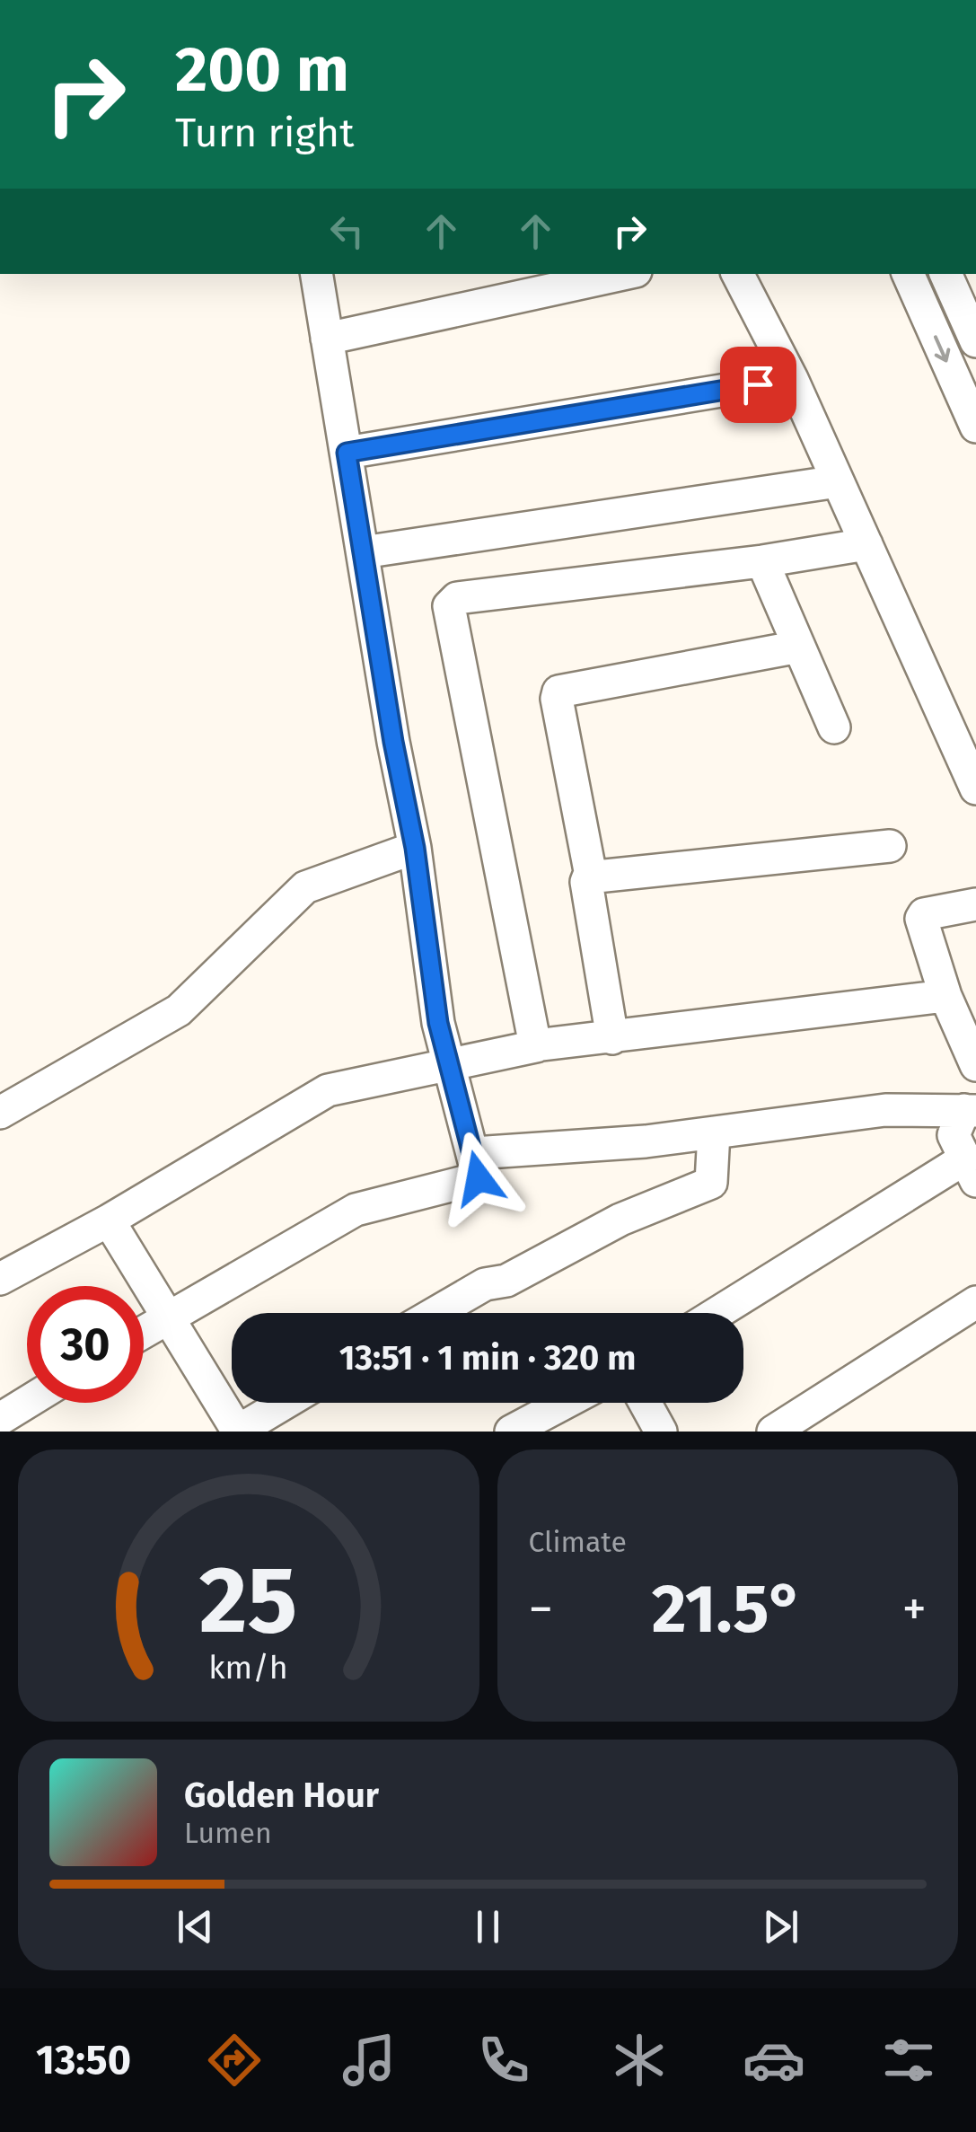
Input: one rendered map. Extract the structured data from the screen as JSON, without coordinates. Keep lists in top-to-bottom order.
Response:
{
  "page": {
    "turn": ["200 m", "Turn right"],
    "limit": "30",
    "trip": "13:51 · 1 min · 320 m",
    "tile": "Climate",
    "heat": ["−", "21.5°", "+"],
    "song": ["Golden Hour", "Lumen"],
    "tabs": "13:50",
    "gauge": ["25", "km/h"]
  }
}
